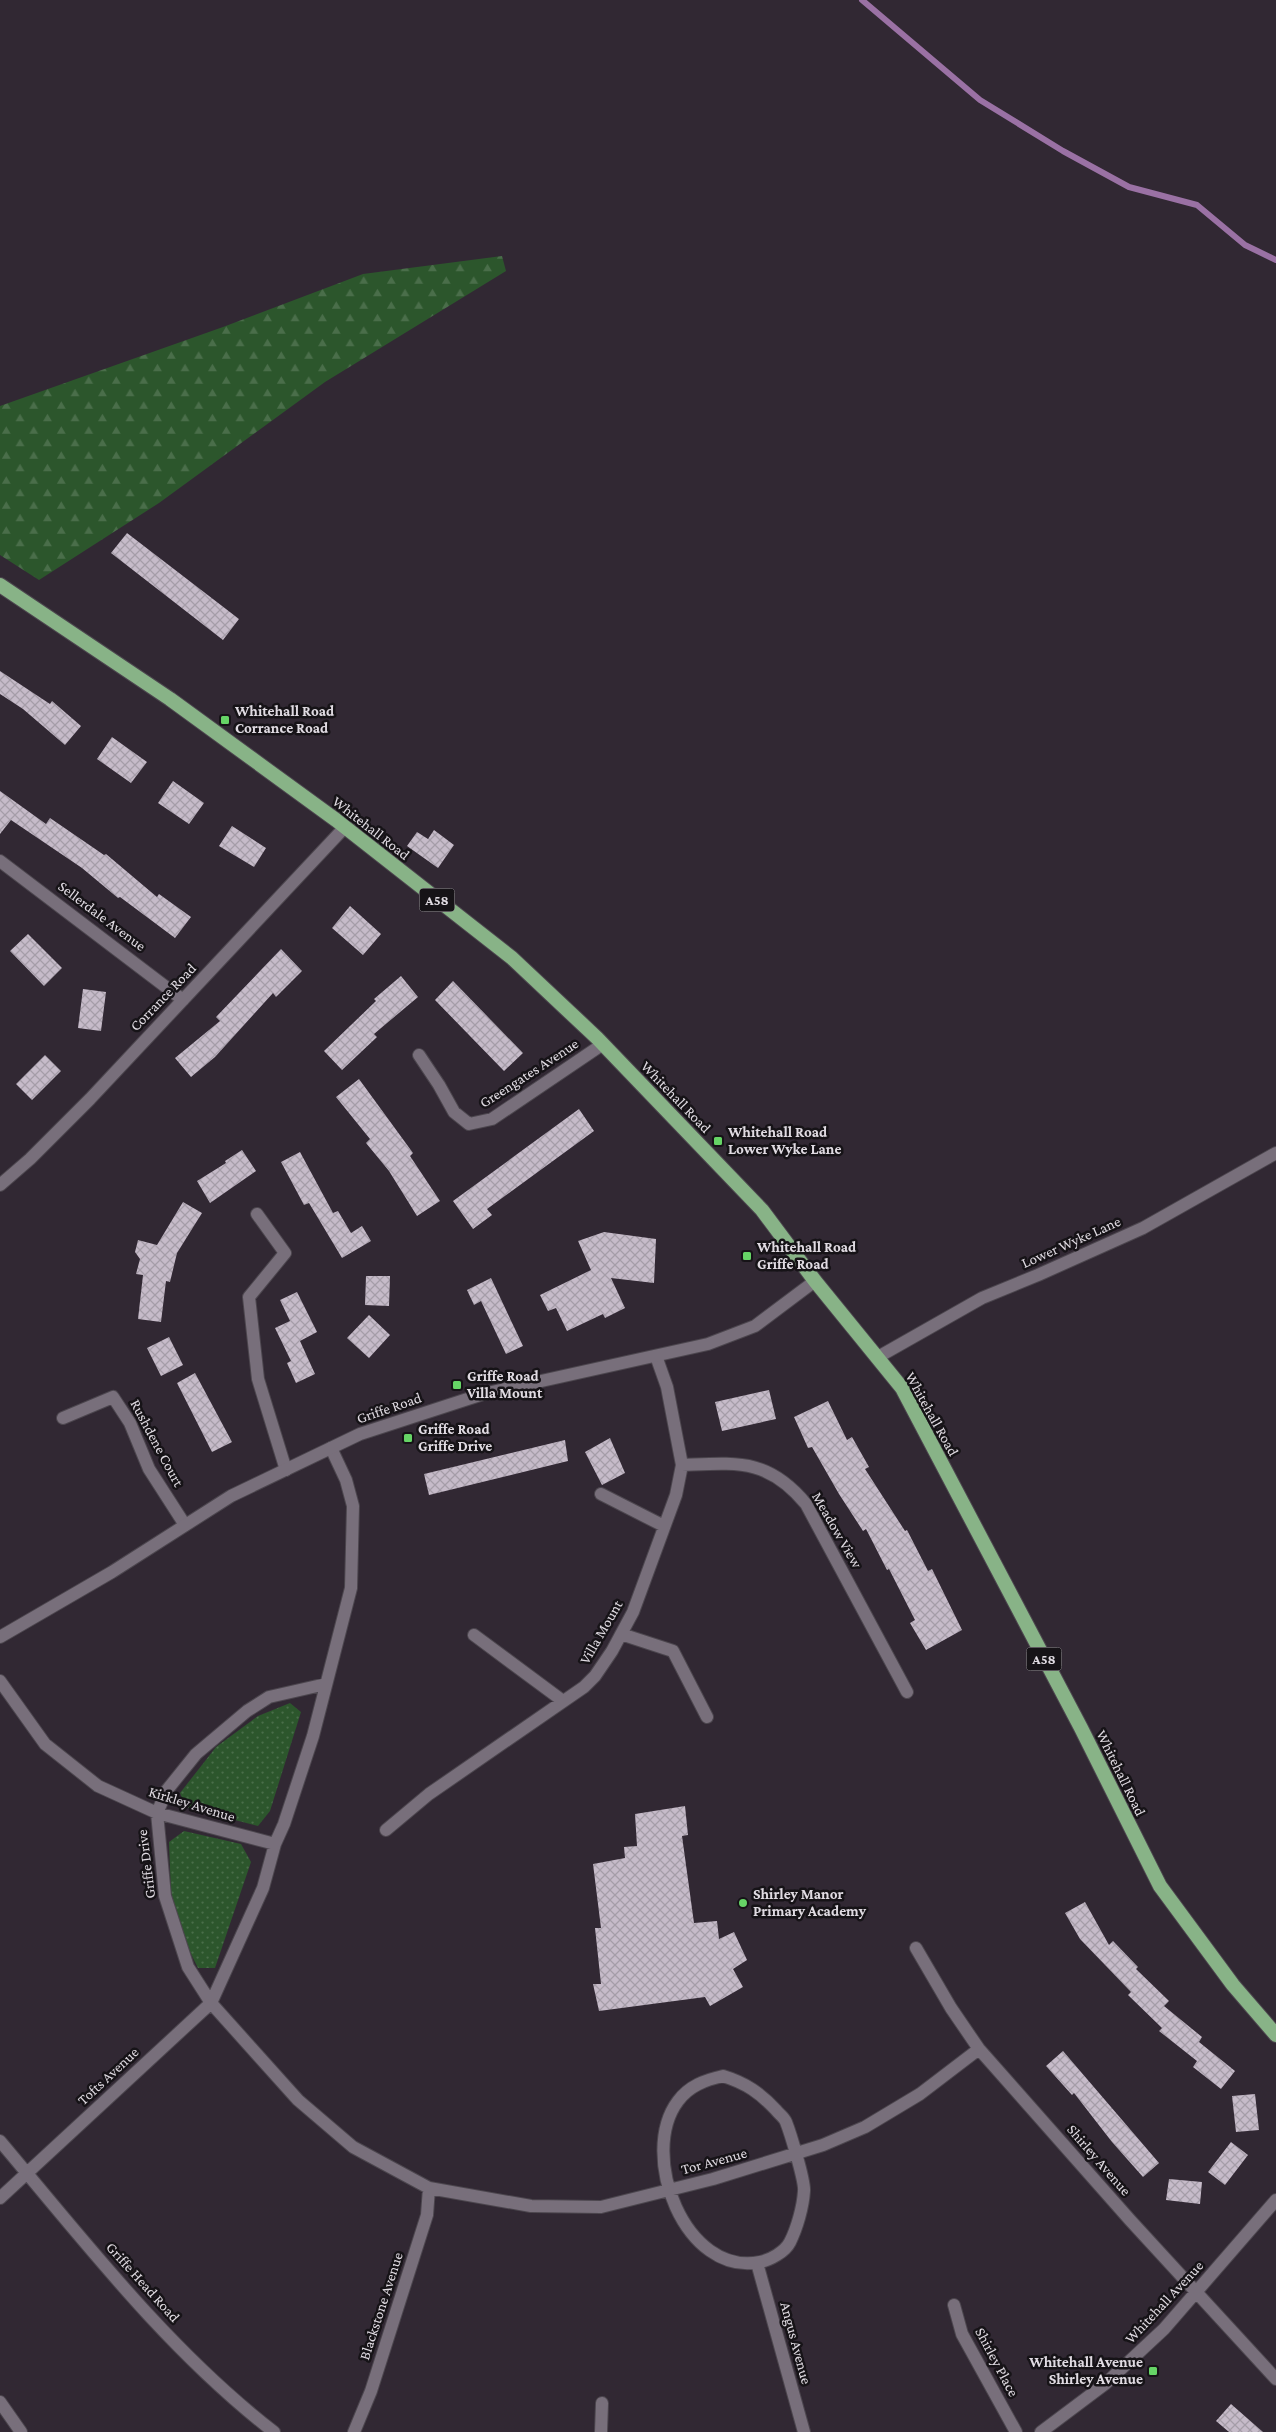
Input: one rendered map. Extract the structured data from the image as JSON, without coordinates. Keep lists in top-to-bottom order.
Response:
{
  "streets": {
    "highway": ["Whitehall Road", "A58"],
    "street": [
      "Sellerdale Avenue",
      "Corrance Road",
      "Greengates Avenue",
      "Lower Wyke Lane",
      "Griffe Road",
      "Rushdene Court",
      "Meadow View",
      "Villa Mount",
      "Kirkley Avenue",
      "Griffe Drive",
      "Tofts Avenue",
      "Shirley Avenue",
      "Tor Avenue",
      "Griffe Head Road",
      "Whitehall Avenue",
      "Blackstone Avenue",
      "Angus Avenue",
      "Shirley Place"
    ]
  },
  "crossings": [
    ["Whitehall Road", "Corrance Road"],
    ["Whitehall Road", "Greengates Avenue"],
    ["Whitehall Road", "Lower Wyke Lane"],
    ["Whitehall Road", "Griffe Road"],
    ["Sellerdale Avenue", "Corrance Road"],
    ["Griffe Road", "Rushdene Court"],
    ["Griffe Road", "Villa Mount"],
    ["Meadow View", "Villa Mount"],
    ["Kirkley Avenue", "Griffe Drive"],
    ["Griffe Drive", "Tofts Avenue"],
    ["Griffe Drive", "Tor Avenue"],
    ["Griffe Drive", "Blackstone Avenue"],
    ["Tofts Avenue", "Griffe Head Road"],
    ["Shirley Avenue", "Tor Avenue"],
    ["Shirley Avenue", "Whitehall Avenue"],
    ["Tor Avenue", "Blackstone Avenue"]
  ],
  "places": {
    "transit": [
      "Whitehall Road Corrance Road",
      "Whitehall Road Lower Wyke Lane",
      "Whitehall Road Griffe Road",
      "Griffe Road Villa Mount",
      "Griffe Road Griffe Drive",
      "Whitehall Avenue Shirley Avenue"
    ],
    "other": ["Shirley Manor Primary Academy"]
  }
}
